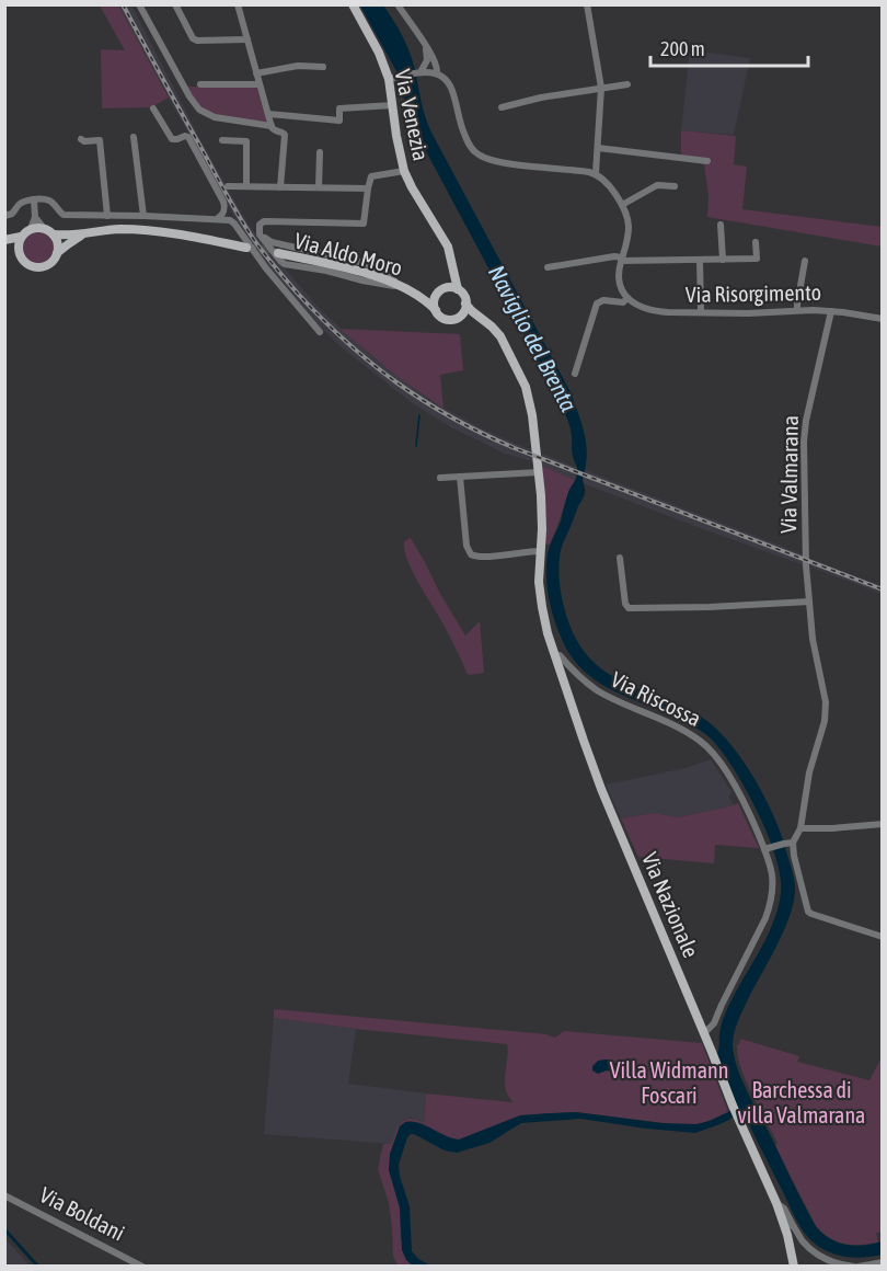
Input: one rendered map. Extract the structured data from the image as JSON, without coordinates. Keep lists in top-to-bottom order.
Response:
{
  "streets": {
    "main road": ["Via Venezia", "Via Aldo Moro", "Via Nazionale"],
    "street": [
      "Via Risorgimento",
      "Via Valmarana",
      "Via Riscossa",
      "Via Boldani"
    ]
  },
  "crossings": [
    ["Via Venezia", "Via Aldo Moro"],
    ["Via Risorgimento", "Via Valmarana"],
    ["Via Riscossa", "Via Nazionale"]
  ],
  "water": ["Naviglio del Brenta"],
  "parks": ["Villa Widmann Foscari", "Barchessa di villa Valmarana"],
  "scale_bar": "200 m"
}
